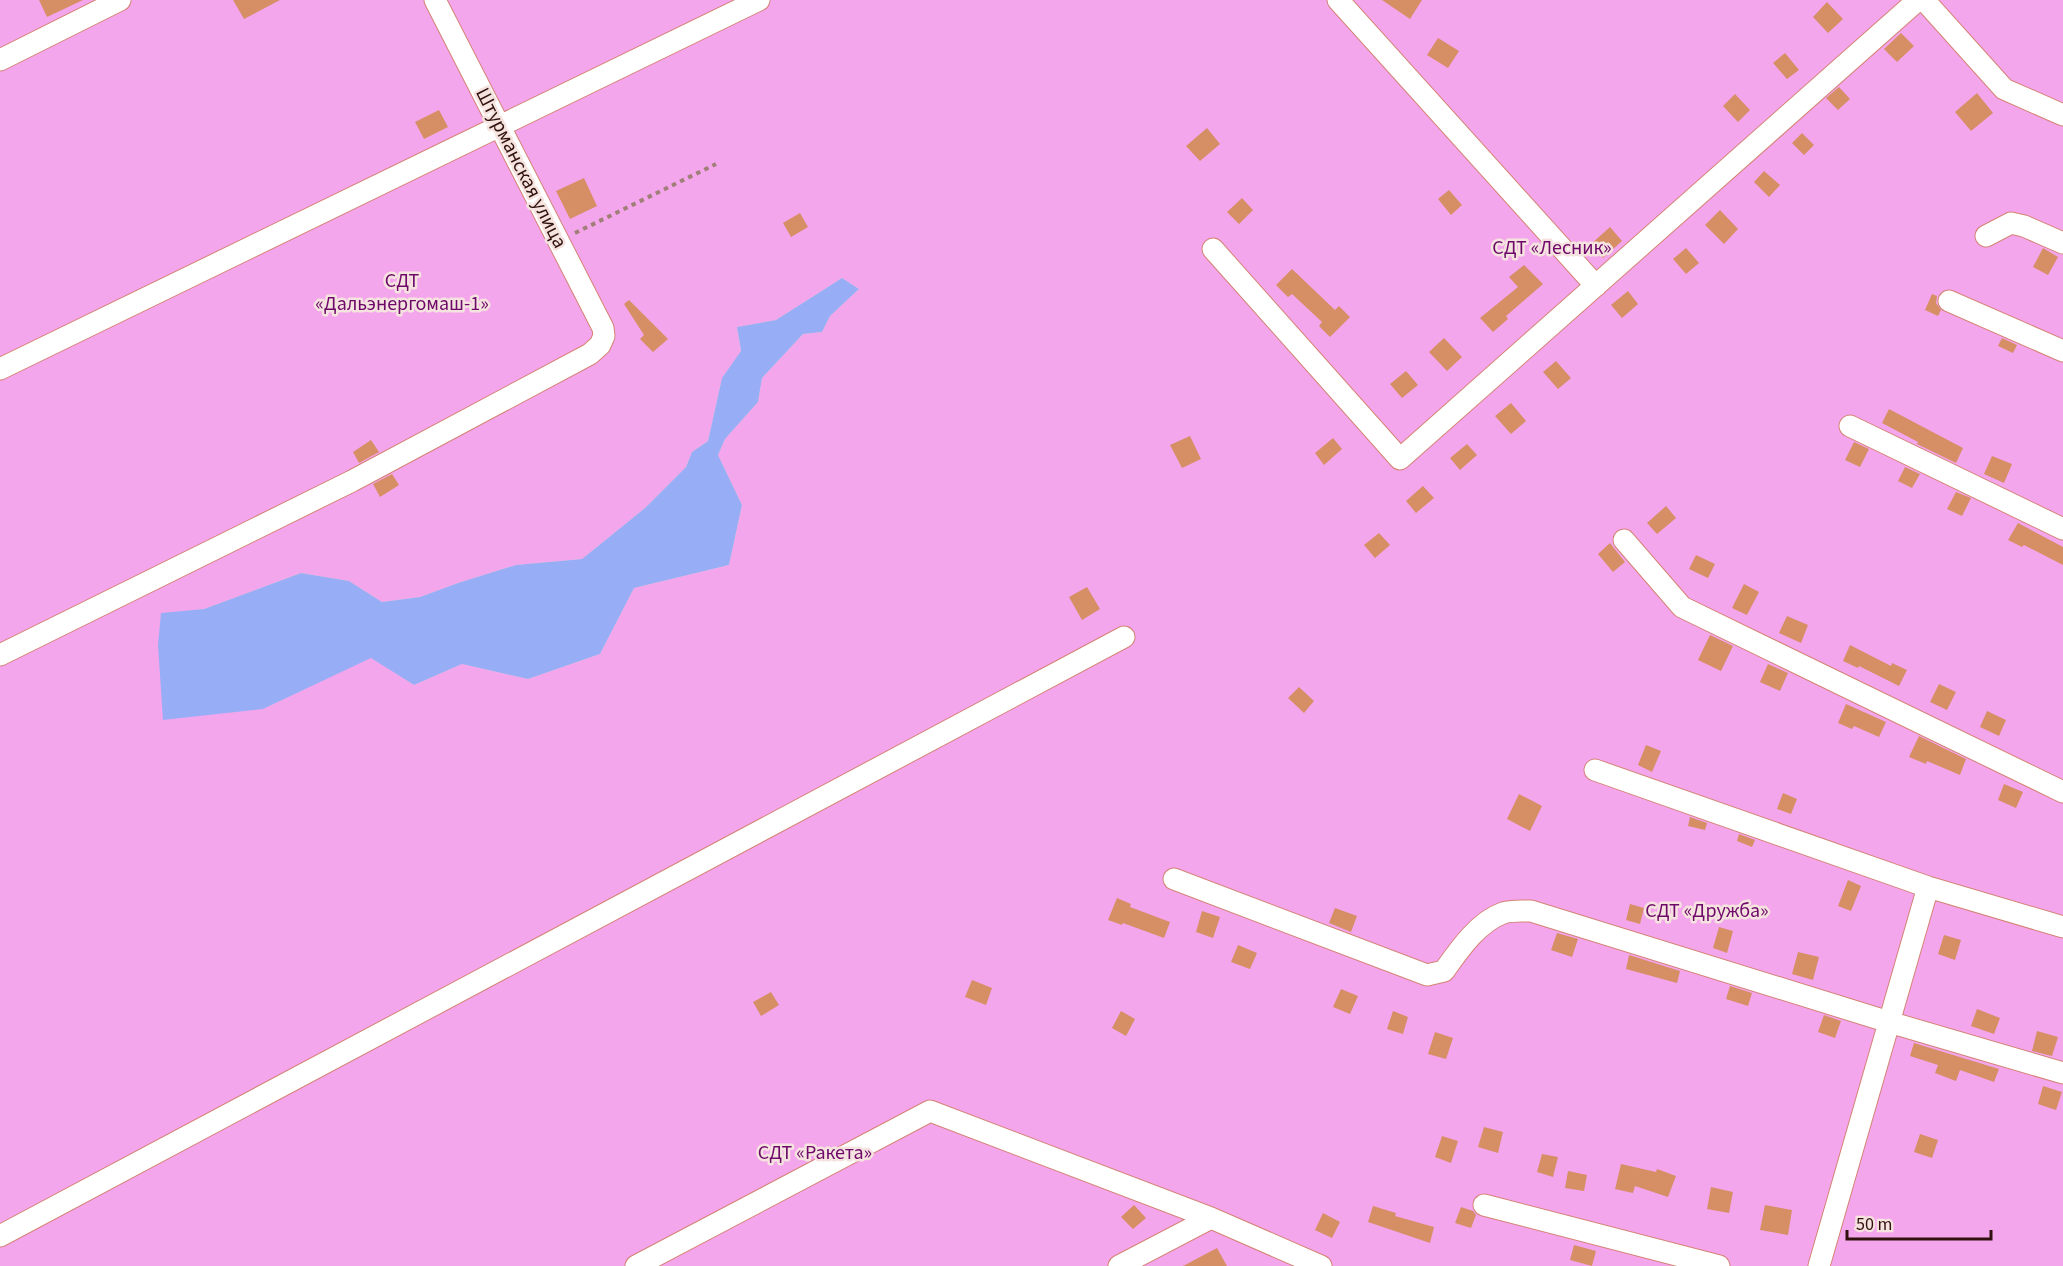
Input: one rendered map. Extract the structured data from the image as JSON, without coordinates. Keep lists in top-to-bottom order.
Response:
{
  "streets": {
    "lane": ["Штурманская улица"]
  },
  "parks": [
    "СДТ «Лесник»",
    "СДТ «Дальэнергомаш-1»",
    "СДТ «Дружба»",
    "СДТ «Ракета»"
  ],
  "scale_bar": "50 m"
}
